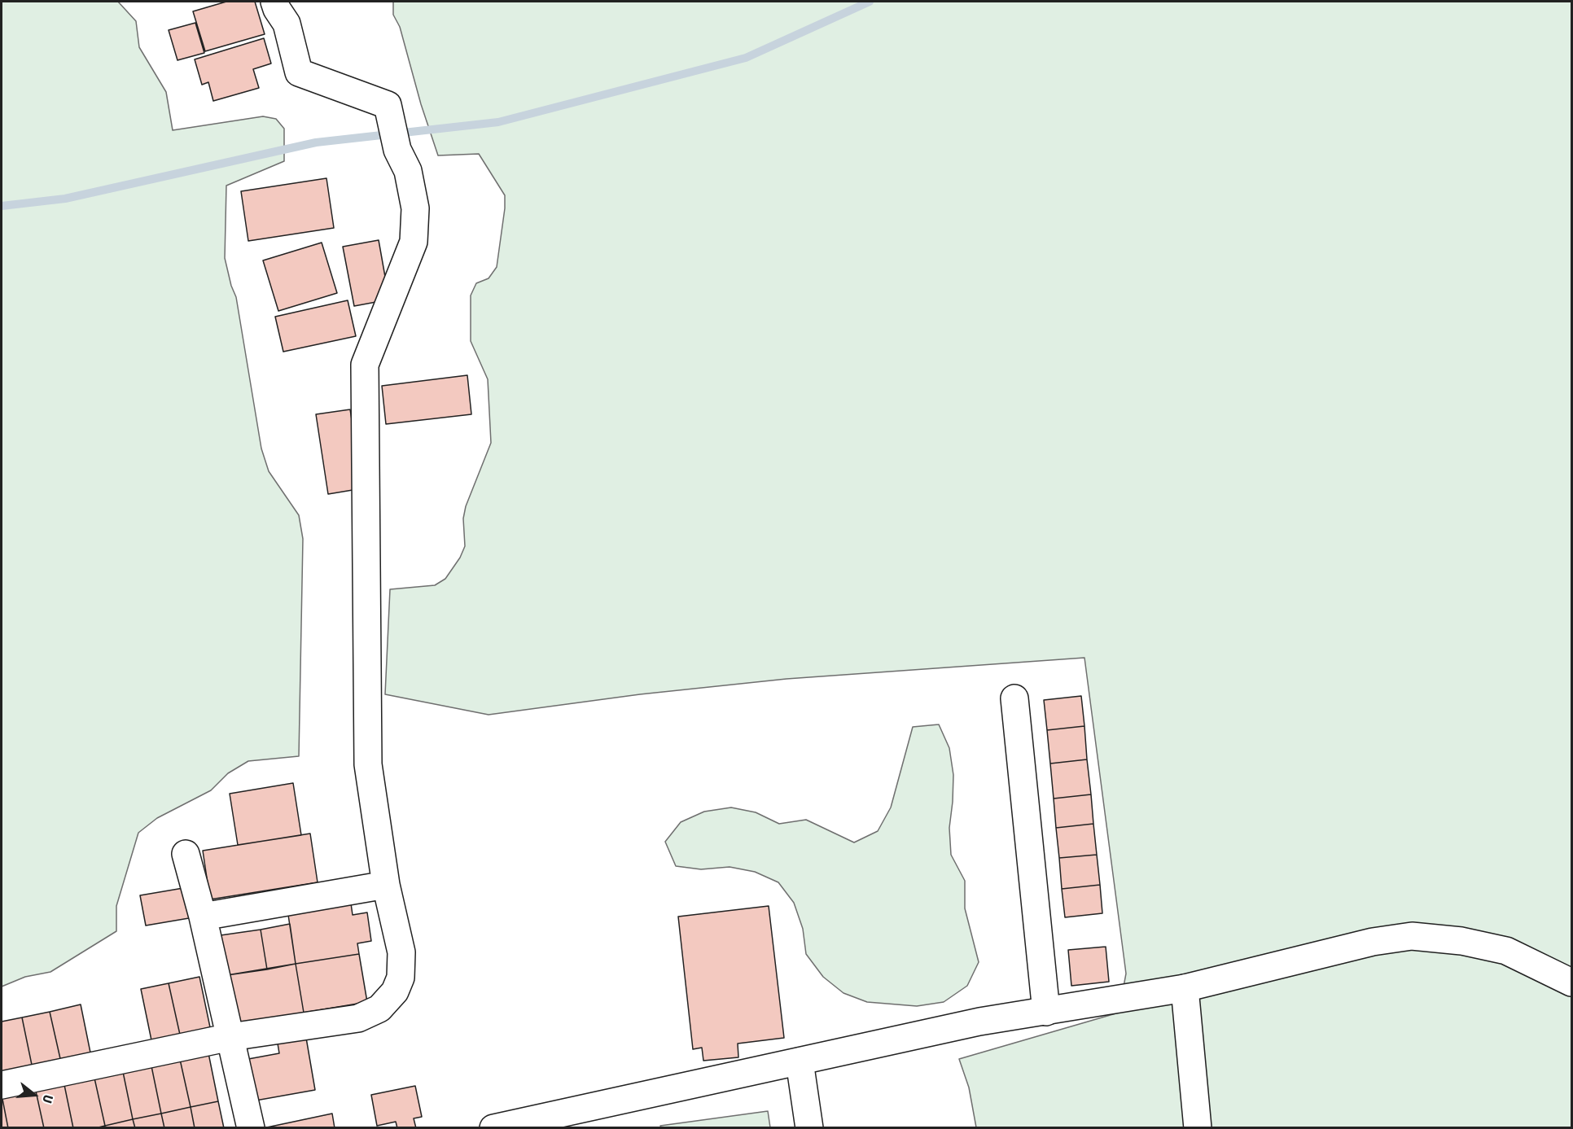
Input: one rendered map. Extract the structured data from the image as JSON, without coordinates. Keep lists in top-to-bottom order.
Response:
{
  "north": "right"
}
